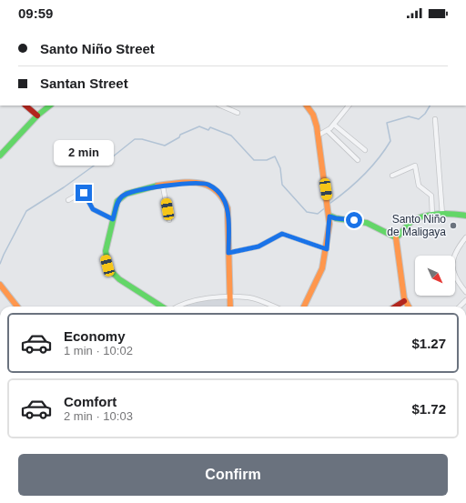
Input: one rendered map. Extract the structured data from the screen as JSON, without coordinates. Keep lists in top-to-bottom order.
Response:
{
  "places": ["Santo Niño de Maligaya"],
  "north": "bottom right",
  "page": {
    "status": "09:59",
    "banner": ["Santo Niño Street", "Santan Street"],
    "bubble": "2 min",
    "list": [
      {
        "name": "Economy",
        "note": "1 min · 10:02",
        "value": "$1.27"
      },
      {
        "name": "Comfort",
        "note": "2 min · 10:03",
        "value": "$1.72"
      }
    ],
    "buttons": "Confirm"
  }
}
